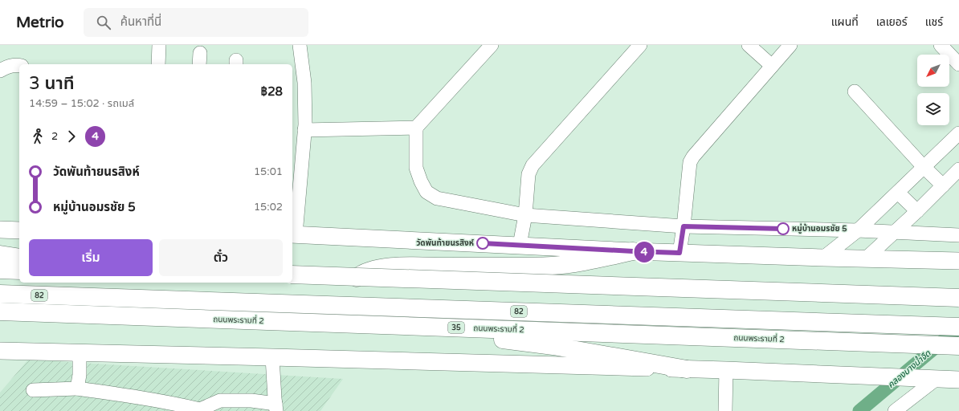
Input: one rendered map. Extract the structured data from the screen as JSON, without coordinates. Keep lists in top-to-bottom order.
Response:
{
  "streets": {
    "highway": ["82", "ถนนพระรามที่ 2", "35"]
  },
  "water": ["คลองบางน้ำจืด"],
  "places": ["หมู่บ้านอมรชัย 5", "วัดพันท้ายนรสิงห์"],
  "lines": ["bus line 4"],
  "north": "bottom left",
  "page": {
    "header": "Metrio",
    "search": "ค้นหาที่นี่",
    "nav": ["แผนที่", "เลเยอร์", "แชร์"],
    "on_map": "4",
    "heading": ["3 นาที", "14:59 – 15:02 · รถเมล์", "฿28"],
    "legs": ["2", "4"],
    "list": [
      {
        "name": "วัดพันท้ายนรสิงห์",
        "value": "15:01"
      },
      {
        "name": "หมู่บ้านอมรชัย 5",
        "value": "15:02"
      }
    ],
    "buttons": ["เริ่ม", "ตั๋ว"]
  }
}
